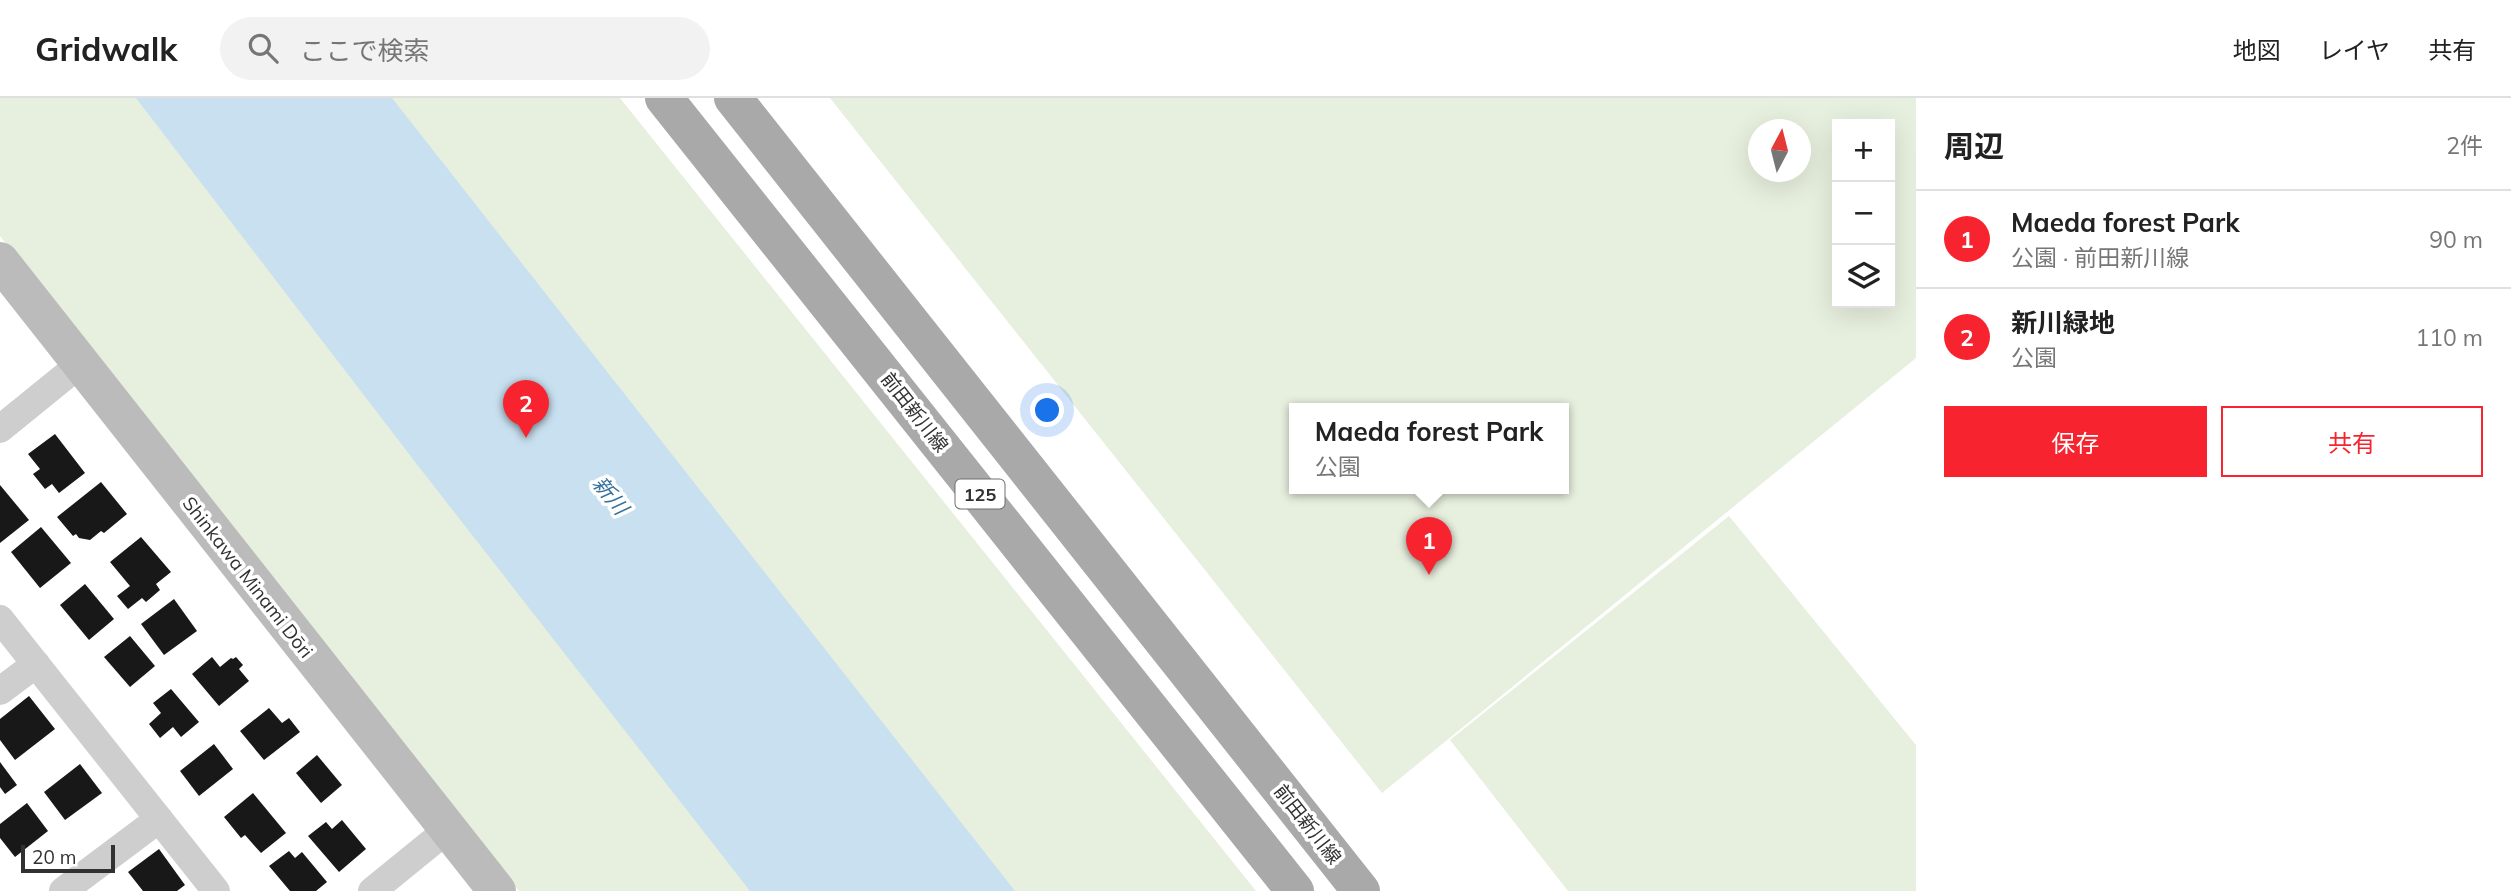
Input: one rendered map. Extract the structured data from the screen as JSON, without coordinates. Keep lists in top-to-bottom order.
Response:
{
  "streets": {
    "main road": ["前田新川線", "125"],
    "street": ["Shinkawa Minami Dōri"]
  },
  "water": ["新川"],
  "scale_bar": "20 m",
  "north": "top",
  "page": {
    "header": "Gridwalk",
    "search": "ここで検索",
    "nav": ["地図", "レイヤ", "共有"],
    "heading": ["周辺", "2件"],
    "map_buttons": ["+", "−"],
    "list": [
      {
        "mark": "1",
        "name": "Maeda forest Park",
        "note": "公園 · 前田新川線",
        "value": "90 m"
      },
      {
        "mark": "2",
        "name": "新川緑地",
        "note": "公園",
        "value": "110 m"
      }
    ],
    "pins": ["2", "1"],
    "buttons": ["保存", "共有"],
    "popup": ["Maeda forest Park", "公園"],
    "scale": "20 m"
  }
}
